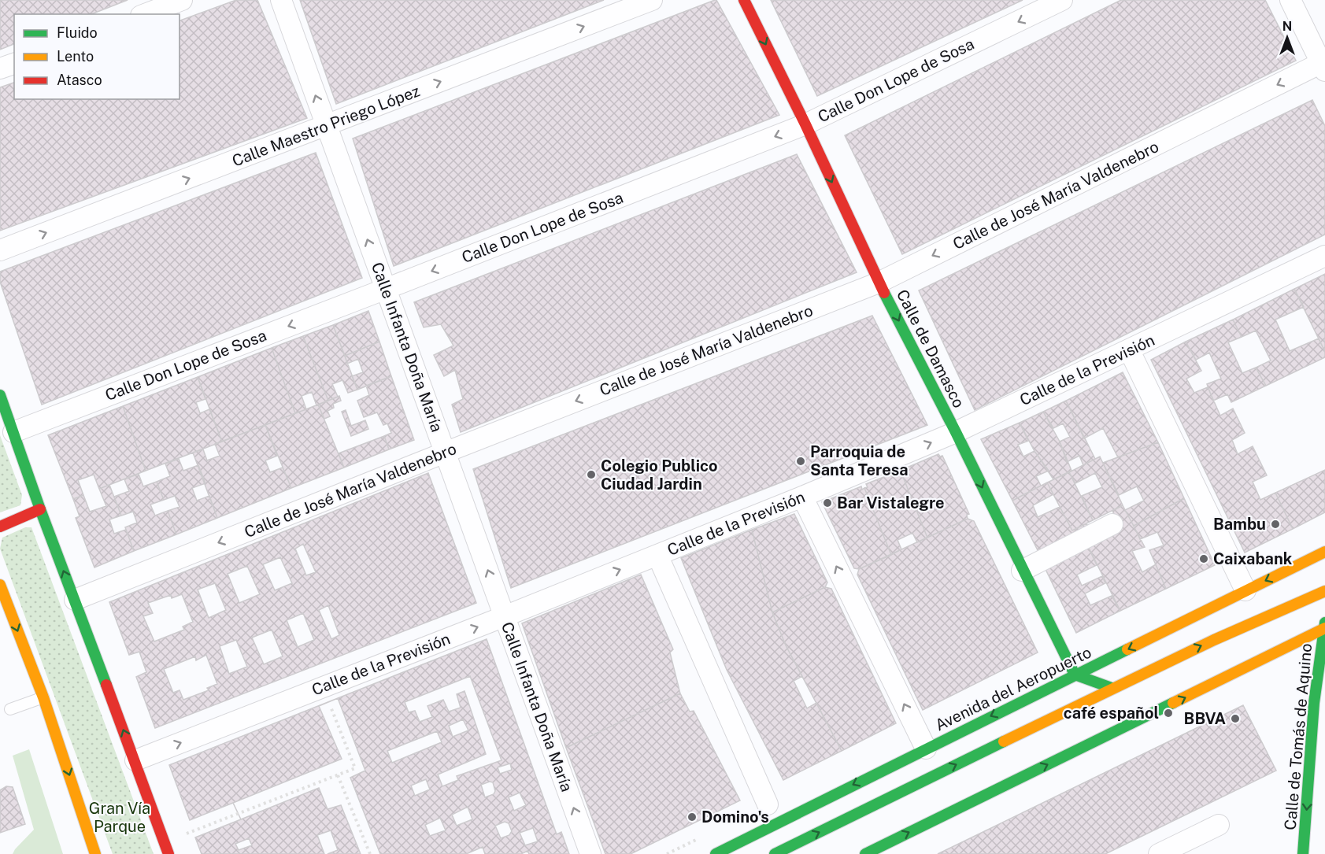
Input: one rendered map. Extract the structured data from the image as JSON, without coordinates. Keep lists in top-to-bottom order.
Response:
{
  "streets": {
    "main road": ["Calle de Damasco", "Avenida del Aeropuerto", "Calle de Tomás de Aquino"],
    "street": [
      "Calle Don Lope de Sosa",
      "Calle Maestro Priego López",
      "Calle de José María Valdenebro",
      "Calle Infanta Doña María",
      "Calle de la Previsión"
    ]
  },
  "crossings": [
    ["Calle Don Lope de Sosa", "Calle Infanta Doña María"],
    ["Calle Don Lope de Sosa", "Calle de Damasco"],
    ["Calle Maestro Priego López", "Calle Infanta Doña María"],
    ["Calle de José María Valdenebro", "Calle Infanta Doña María"],
    ["Calle de José María Valdenebro", "Calle de Damasco"],
    ["Calle Infanta Doña María", "Calle de la Previsión"],
    ["Calle de Damasco", "Calle de la Previsión"],
    ["Calle de Damasco", "Avenida del Aeropuerto"]
  ],
  "one_way": [
    "Calle Don Lope de Sosa",
    "Calle Maestro Priego López",
    "Calle de José María Valdenebro",
    "Calle de Damasco",
    "Calle de la Previsión",
    "Calle de Tomás de Aquino"
  ],
  "parks": ["Gran Vía Parque"],
  "places": [
    "Parroquia de Santa Teresa",
    "Colegio Publico Ciudad Jardin",
    "Bar Vistalegre",
    "Bambu",
    "Caixabank",
    "café español",
    "BBVA",
    "Domino's"
  ],
  "legend": ["Fluido", "Lento", "Atasco"],
  "north": "top"
}
